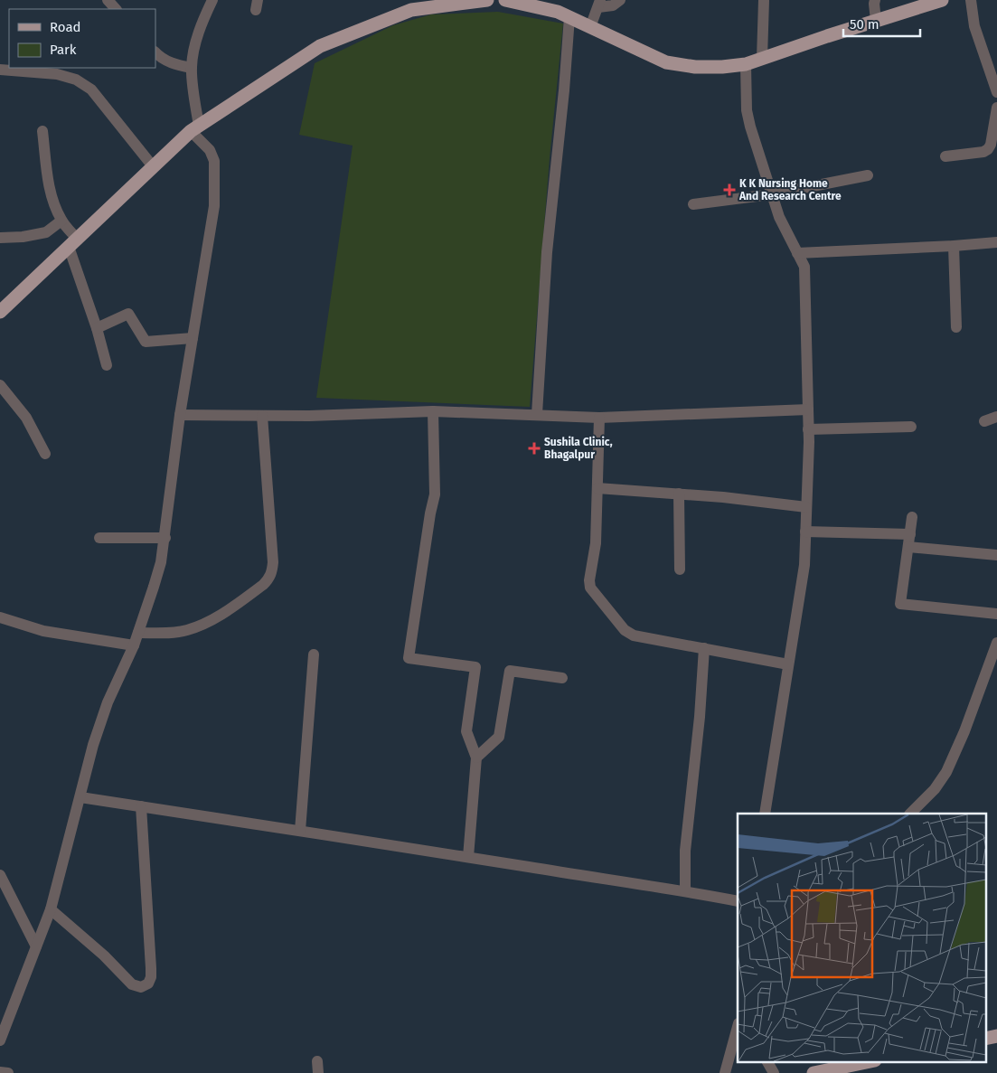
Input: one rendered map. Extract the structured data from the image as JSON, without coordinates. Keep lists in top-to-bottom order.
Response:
{
  "places": {
    "health": ["K K Nursing Home And Research Centre", "Sushila Clinic, Bhagalpur"]
  },
  "legend": ["Road", "Park"],
  "scale_bar": "50 m"
}
